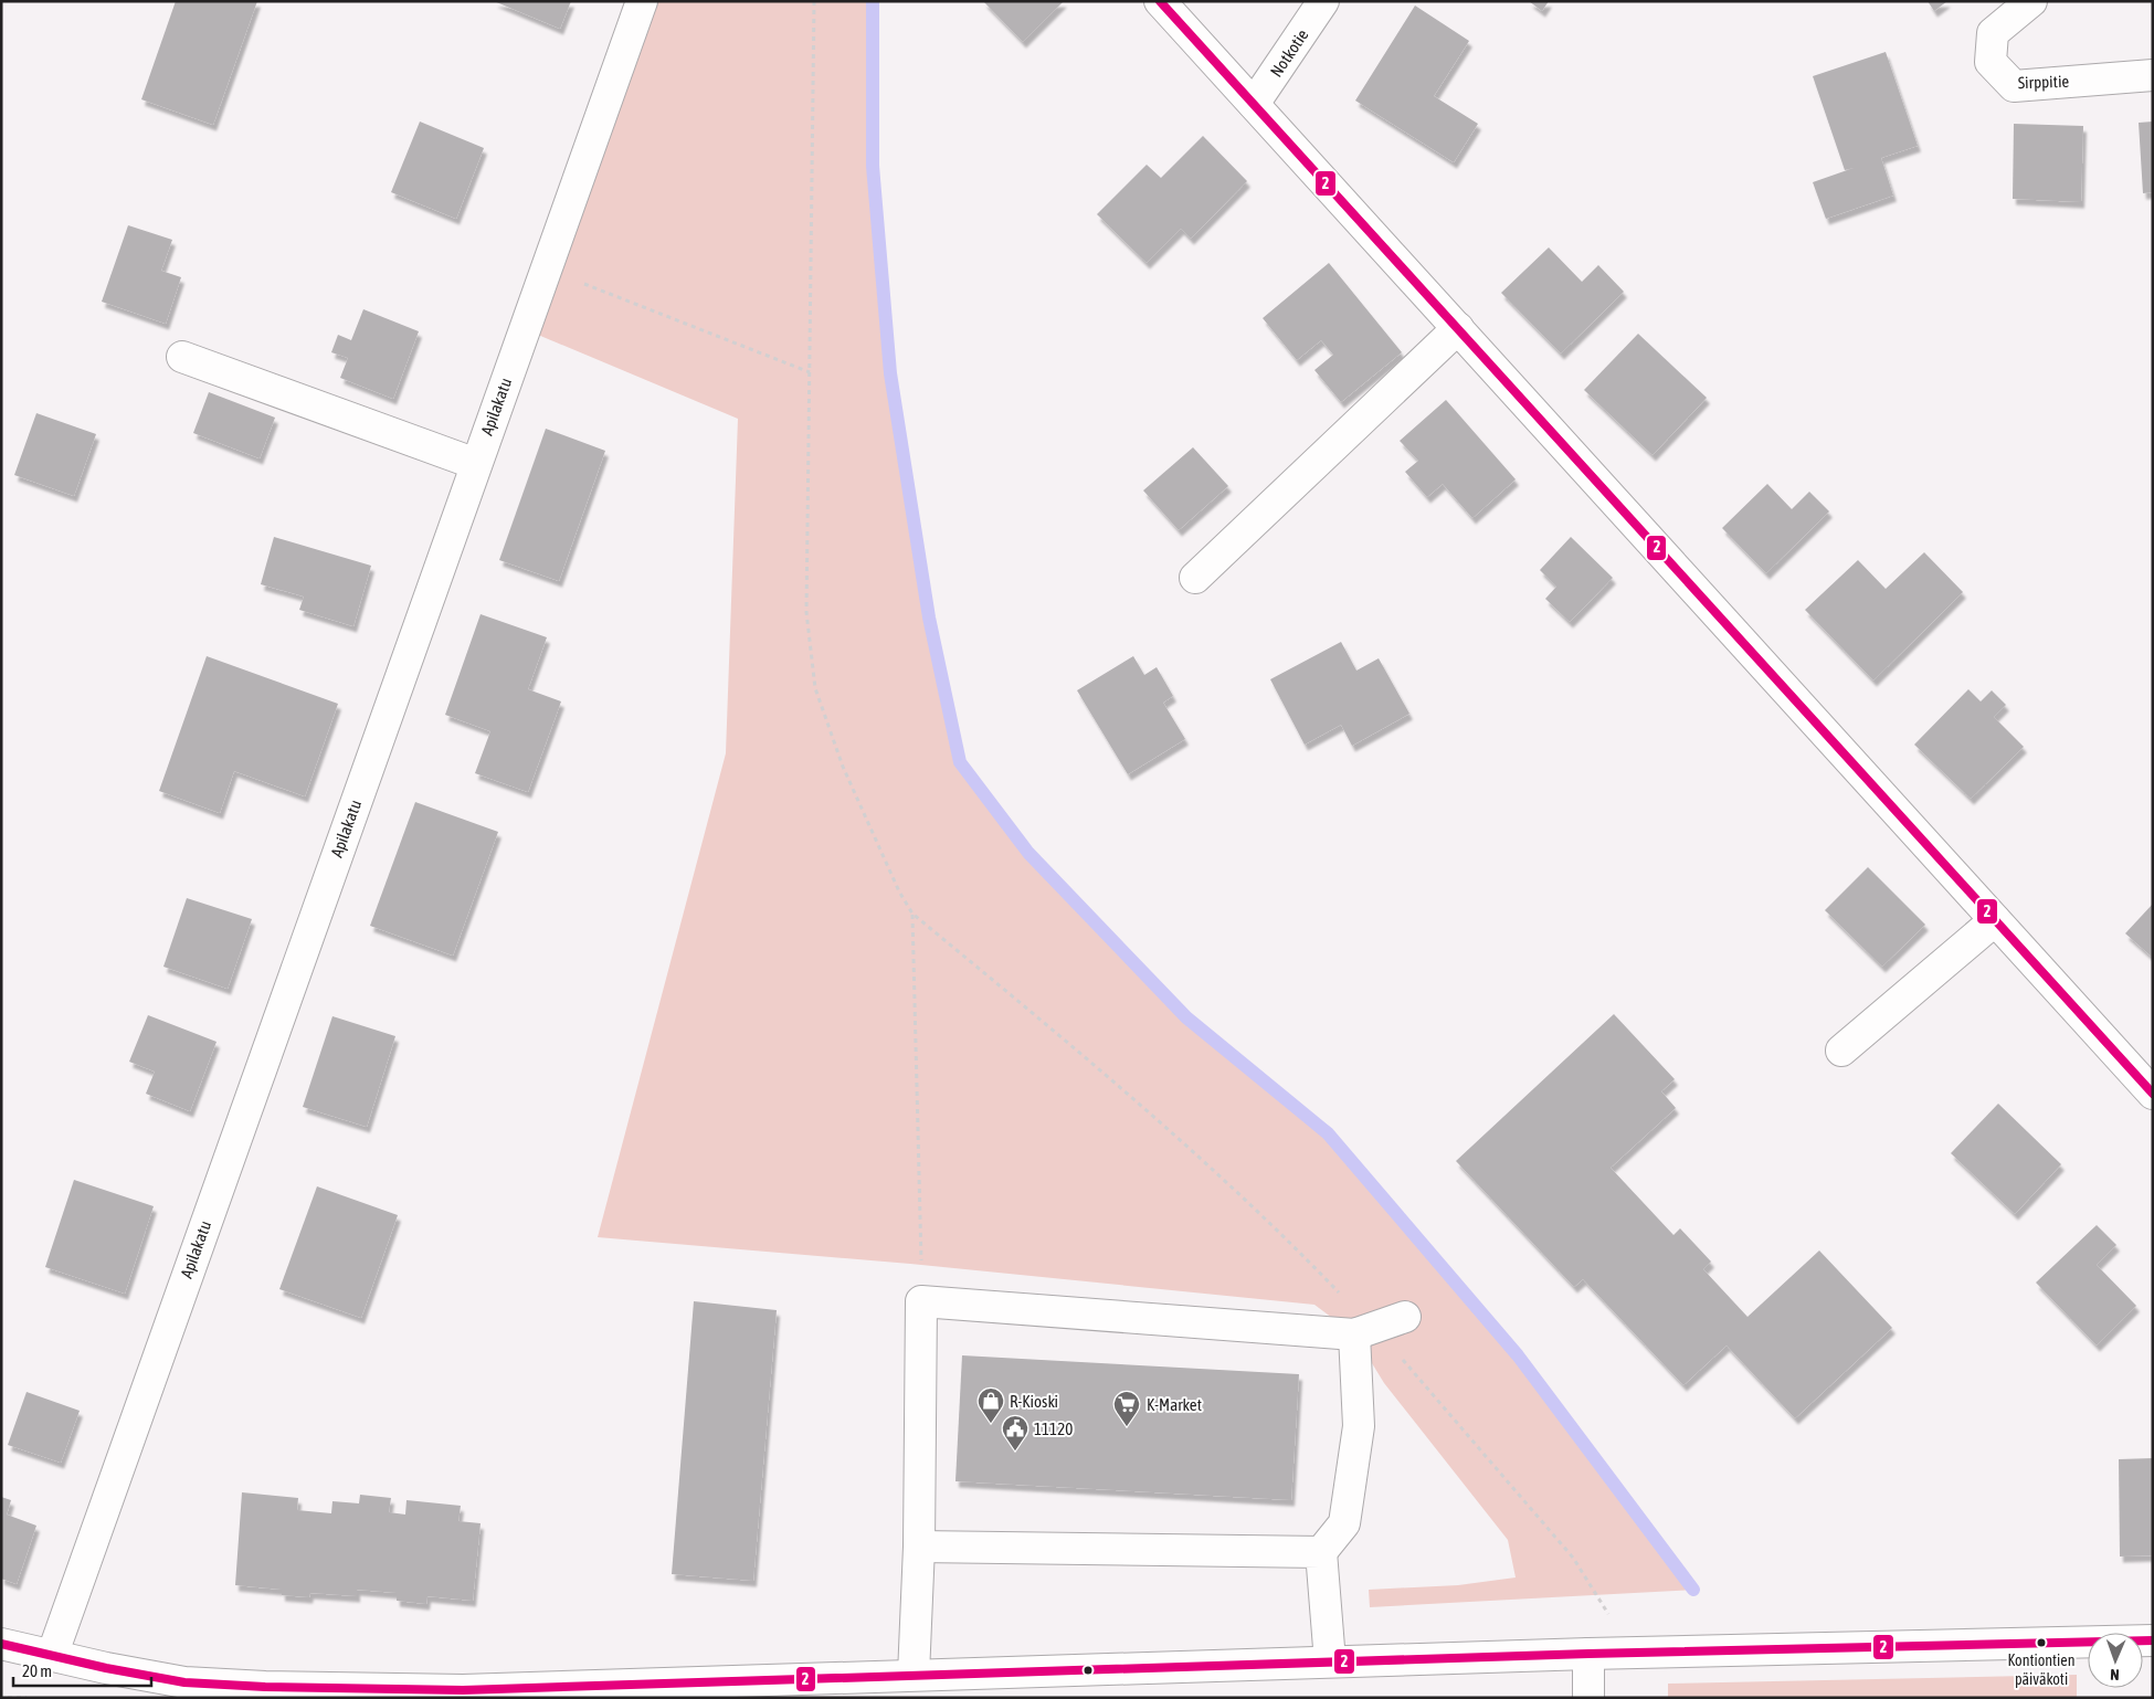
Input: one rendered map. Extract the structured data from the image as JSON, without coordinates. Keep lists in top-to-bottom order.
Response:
{
  "streets": {
    "street": ["Notkotie", "Sirppitie", "Apilakatu"]
  },
  "places": {
    "shop": ["R-Kioski"],
    "supermarket": ["K-Market"],
    "public building": ["11120"],
    "other": ["Kontiontien päiväkoti"]
  },
  "lines": ["transit line 2"],
  "scale_bar": "20 m",
  "north": "bottom"
}
